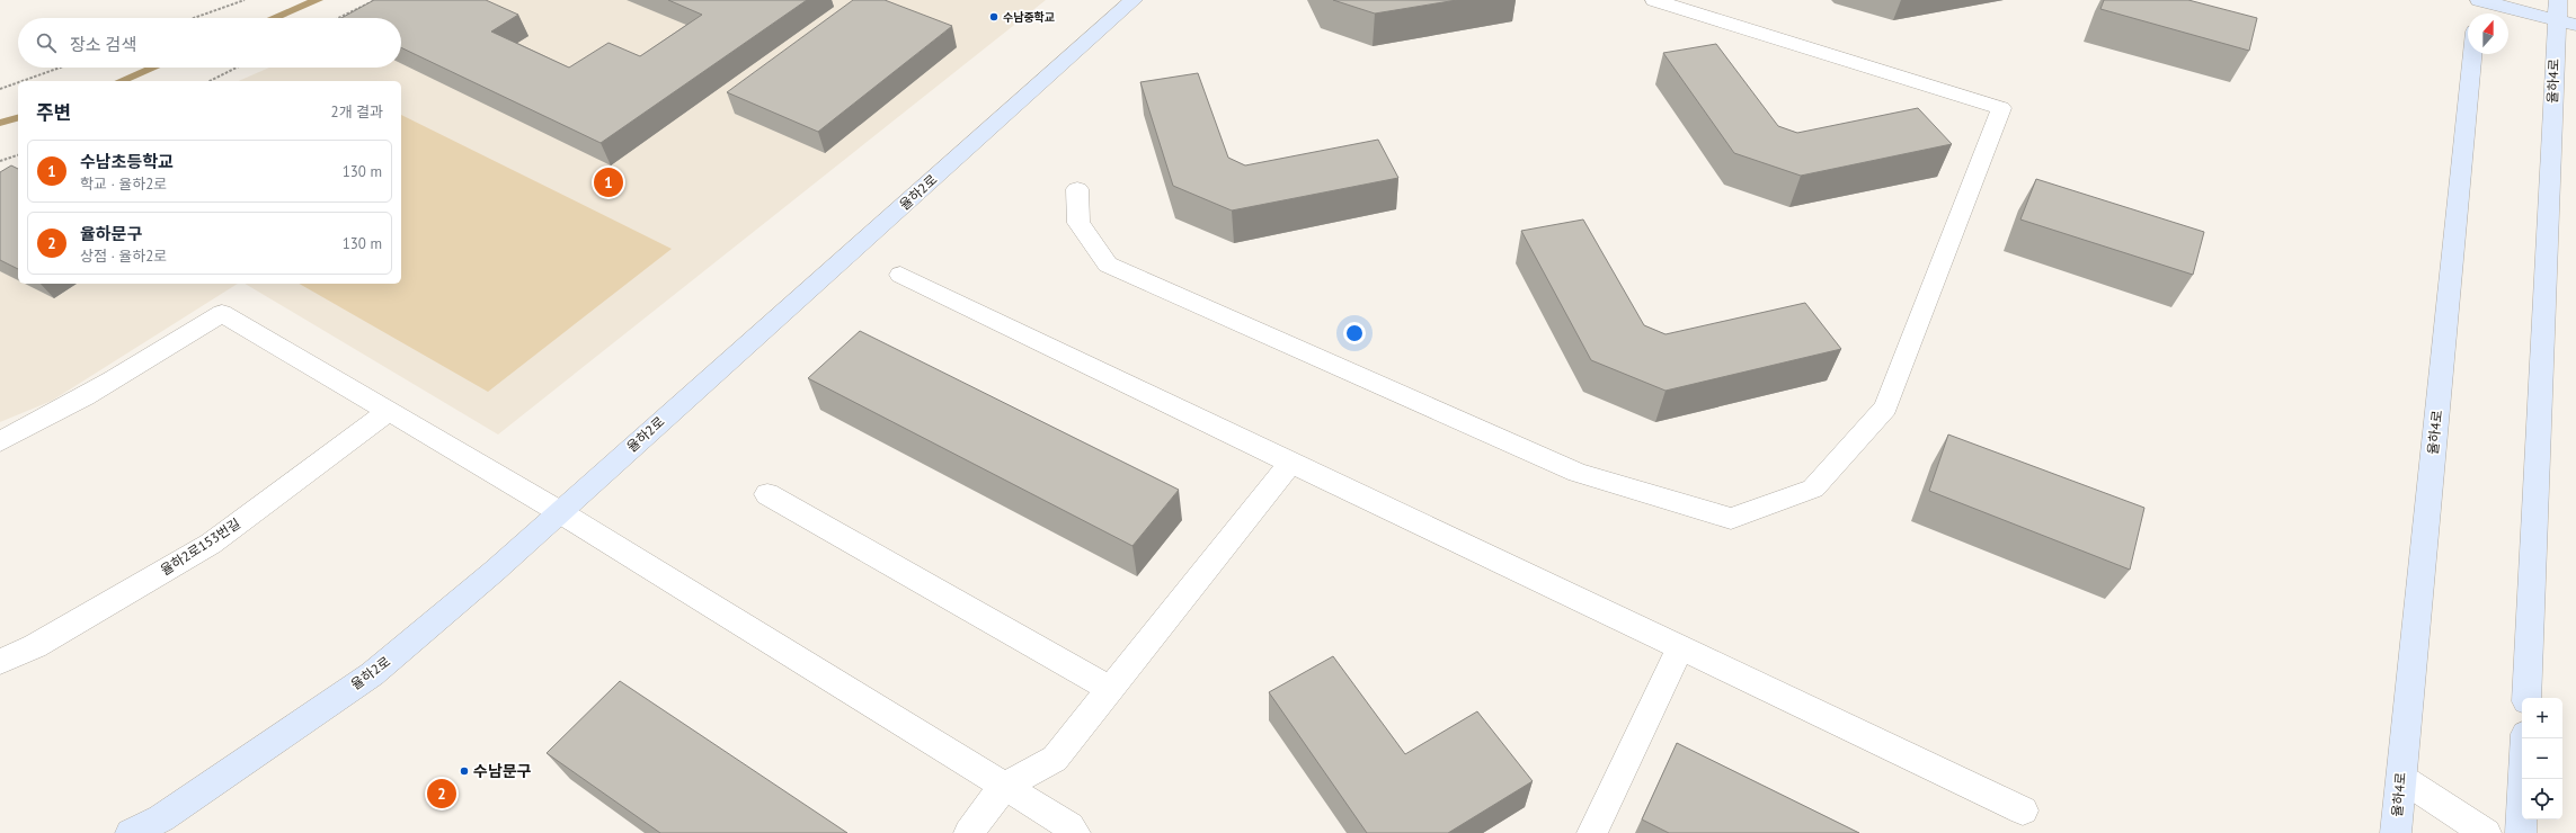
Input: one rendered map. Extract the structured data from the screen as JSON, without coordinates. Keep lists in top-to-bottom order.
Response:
{
  "streets": {
    "main road": ["율하4로", "율하2로"],
    "street": ["율하2로153번길"]
  },
  "places": ["수남중학교", "수남문구"],
  "north": "top",
  "page": {
    "search": "장소 검색",
    "heading": ["주변", "2개 결과"],
    "list": [
      {
        "mark": "1",
        "name": "수남초등학교",
        "note": "학교 · 율하2로",
        "value": "130 m"
      },
      {
        "mark": "2",
        "name": "율하문구",
        "note": "상점 · 율하2로",
        "value": "130 m"
      }
    ],
    "pins": ["1", "2"],
    "map_buttons": ["+", "−"]
  }
}
